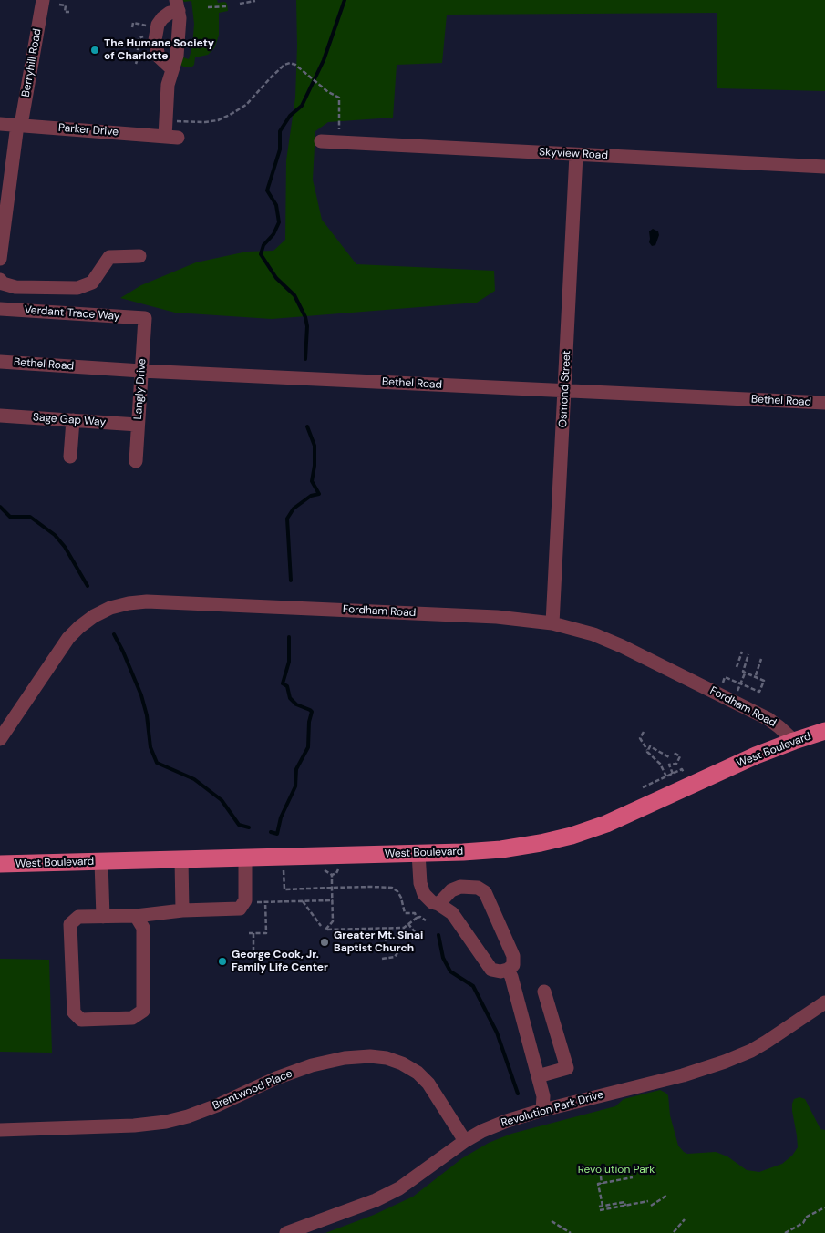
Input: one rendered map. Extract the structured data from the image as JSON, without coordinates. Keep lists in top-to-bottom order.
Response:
{
  "streets": {
    "main road": ["West Boulevard"],
    "street": [
      "Berryhill Road",
      "Parker Drive",
      "Skyview Road",
      "Verdant Trace Way",
      "Bethel Road",
      "Langly Drive",
      "Osmond Street",
      "Sage Gap Way",
      "Fordham Road",
      "Brentwood Place",
      "Revolution Park Drive"
    ]
  },
  "crossings": [
    ["Berryhill Road", "Parker Drive"],
    ["Skyview Road", "Osmond Street"],
    ["Verdant Trace Way", "Langly Drive"],
    ["Bethel Road", "Langly Drive"],
    ["Bethel Road", "Osmond Street"],
    ["Langly Drive", "Sage Gap Way"],
    ["Osmond Street", "Fordham Road"],
    ["Fordham Road", "West Boulevard"],
    ["Brentwood Place", "Revolution Park Drive"]
  ],
  "parks": ["Revolution Park"],
  "places": ["The Humane Society of Charlotte", "Greater Mt. Sinai Baptist Church", "George Cook, Jr. Family Life Center"]
}
